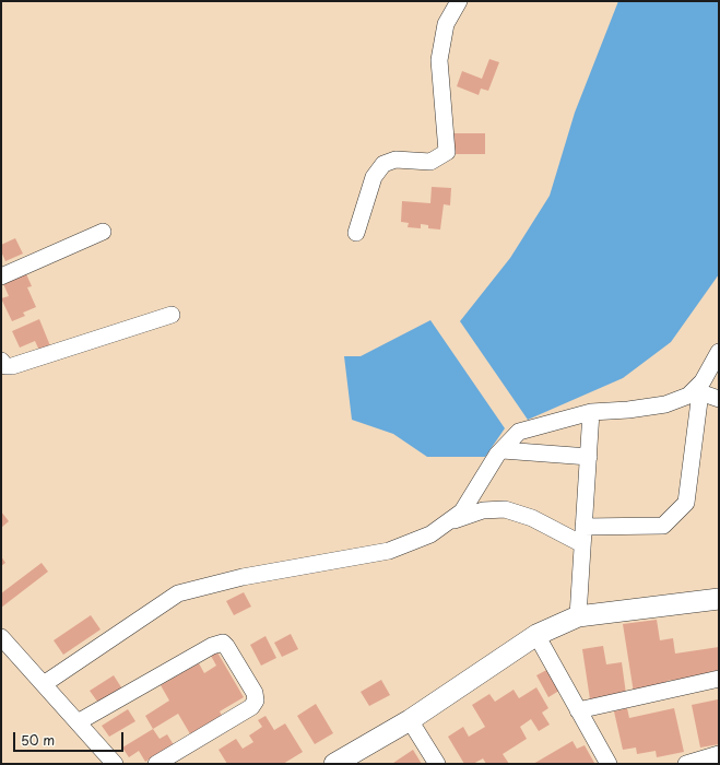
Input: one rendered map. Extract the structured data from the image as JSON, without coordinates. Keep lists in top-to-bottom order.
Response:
{
  "scale_bar": "50 m"
}
